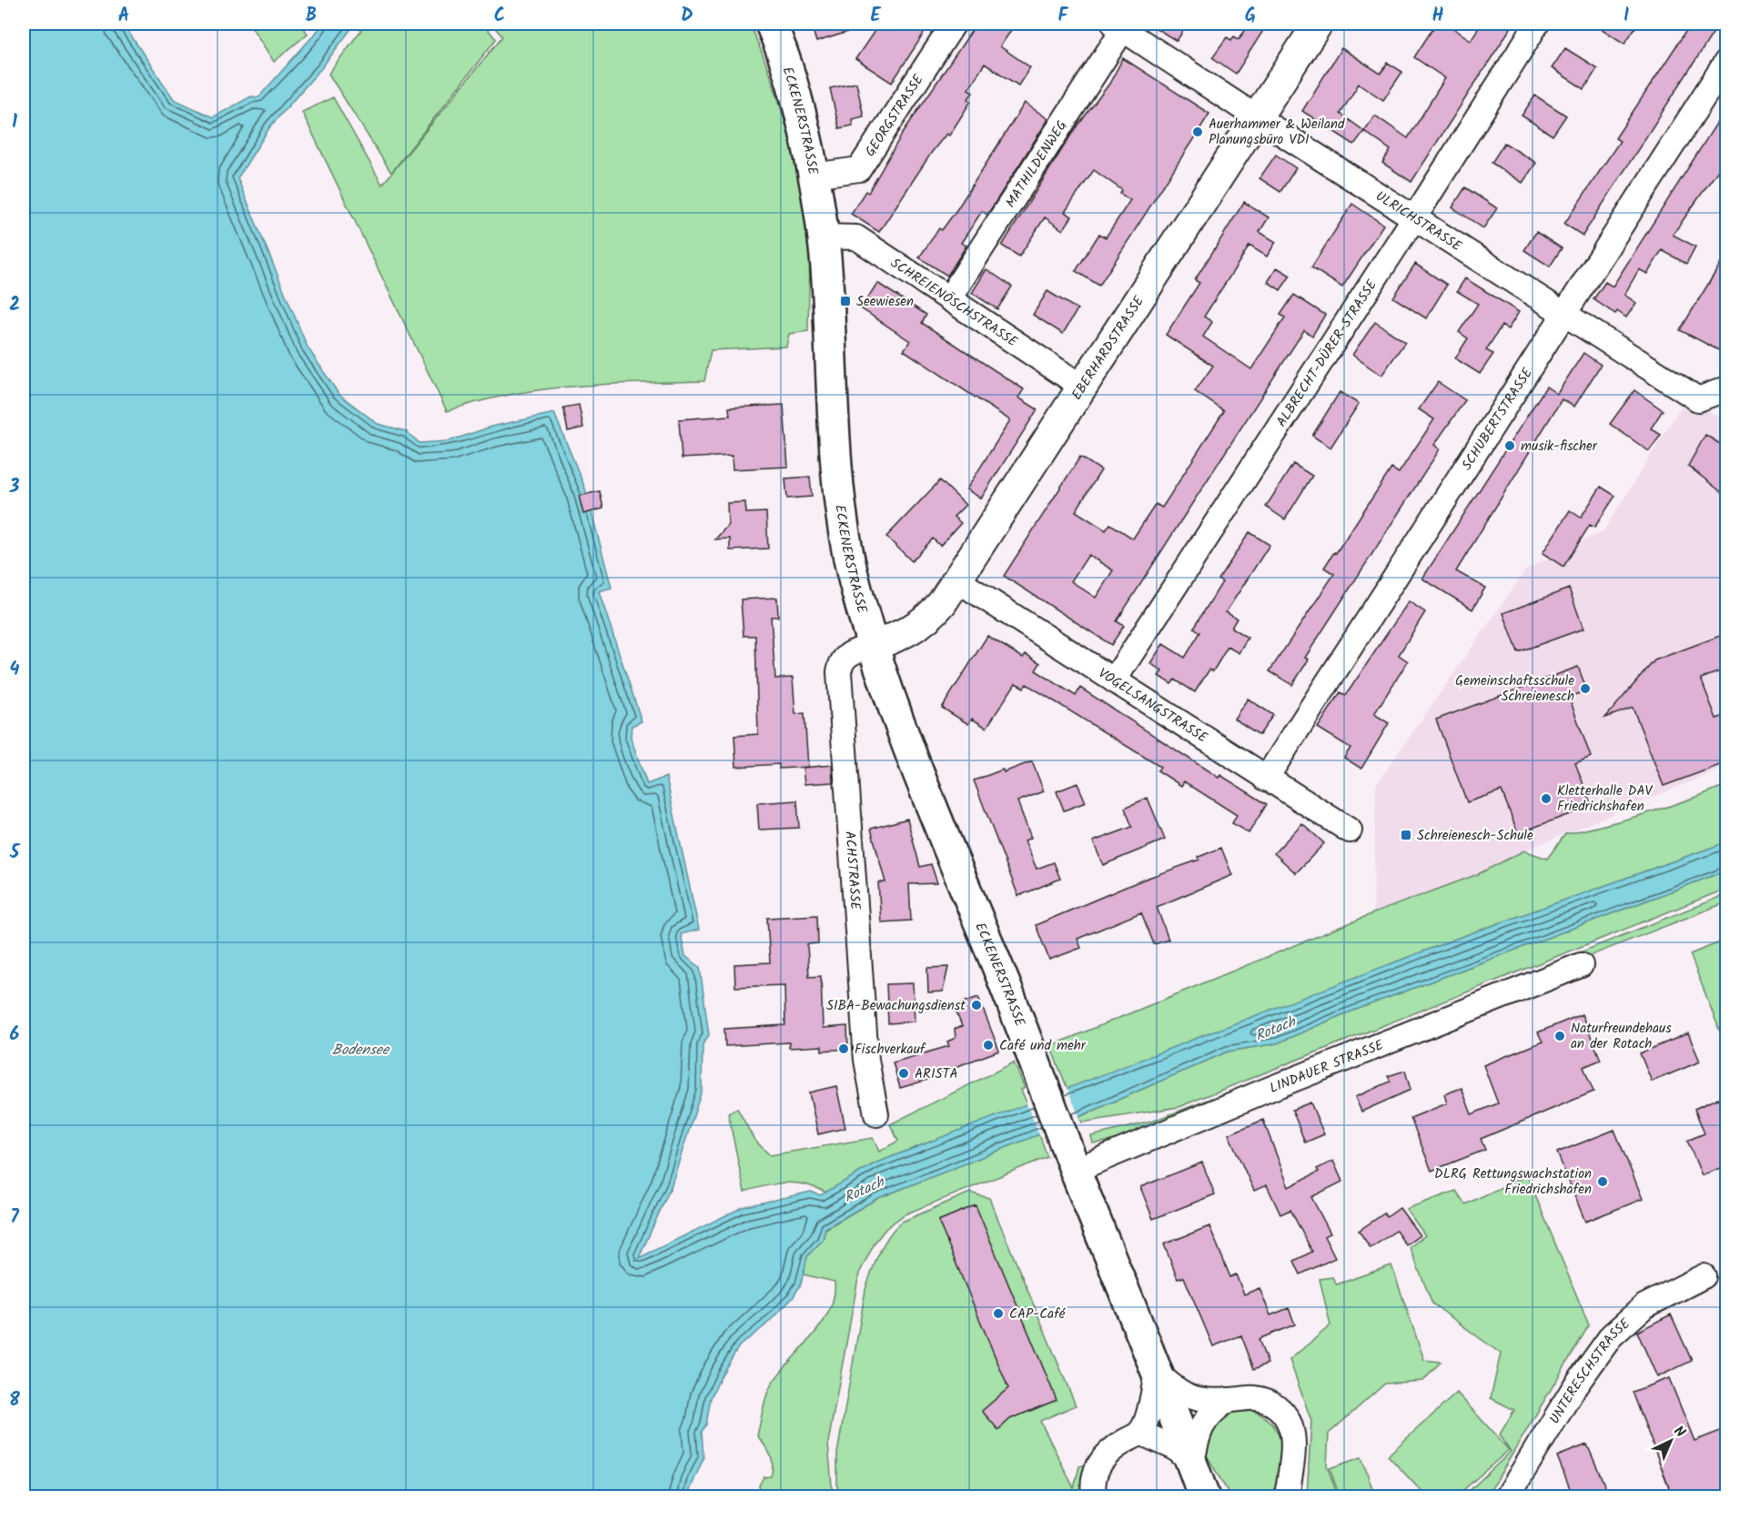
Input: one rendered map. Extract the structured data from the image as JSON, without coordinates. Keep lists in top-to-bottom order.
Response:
{
  "streets": {
    "main road": ["ECKENERSTRASSE"],
    "street": [
      "GEORGSTRASSE",
      "MATHILDENWEG",
      "ULRICHSTRASSE",
      "SCHREIENÖSCHSTRASSE",
      "EBERHARDSTRASSE",
      "ALBRECHT-DÜRER-STRASSE",
      "SCHUBERTSTRASSE",
      "VOGELSANGSTRASSE",
      "ACHSTRASSE",
      "LINDAUER STRASSE",
      "UNTERESCHSTRASSE"
    ]
  },
  "crossings": [
    ["GEORGSTRASSE", "ECKENERSTRASSE"],
    ["ECKENERSTRASSE", "SCHREIENÖSCHSTRASSE"],
    ["ECKENERSTRASSE", "EBERHARDSTRASSE"],
    ["ECKENERSTRASSE", "ACHSTRASSE"],
    ["ECKENERSTRASSE", "LINDAUER STRASSE"],
    ["MATHILDENWEG", "ULRICHSTRASSE"],
    ["MATHILDENWEG", "SCHREIENÖSCHSTRASSE"],
    ["ULRICHSTRASSE", "EBERHARDSTRASSE"],
    ["ULRICHSTRASSE", "ALBRECHT-DÜRER-STRASSE"],
    ["ULRICHSTRASSE", "SCHUBERTSTRASSE"],
    ["SCHREIENÖSCHSTRASSE", "EBERHARDSTRASSE"],
    ["EBERHARDSTRASSE", "VOGELSANGSTRASSE"],
    ["EBERHARDSTRASSE", "ACHSTRASSE"],
    ["ALBRECHT-DÜRER-STRASSE", "VOGELSANGSTRASSE"],
    ["SCHUBERTSTRASSE", "VOGELSANGSTRASSE"]
  ],
  "water": ["Rotach", "Bodensee"],
  "places": {
    "other": [
      "Auerhammer & Weiland Planungsbüro VDI",
      "musik-fischer",
      "Gemeinschaftsschule Schreienesch",
      "Kletterhalle DAV Friedrichshafen",
      "SIBA-Bewachungsdienst",
      "Naturfreundehaus an der Rotach",
      "Café und mehr",
      "Fischverkauf",
      "ARISTA",
      "DLRG Rettungswachstation Friedrichshafen",
      "CAP-Café"
    ],
    "transit": ["Seewiesen", "Schreienesch-Schule"]
  },
  "north": "top right",
  "grid": {
    "columns": [
      "A",
      "B",
      "C",
      "D",
      "E",
      "F",
      "G",
      "H",
      "I"
    ],
    "rows": [
      "1",
      "2",
      "3",
      "4",
      "5",
      "6",
      "7",
      "8"
    ]
  }
}
